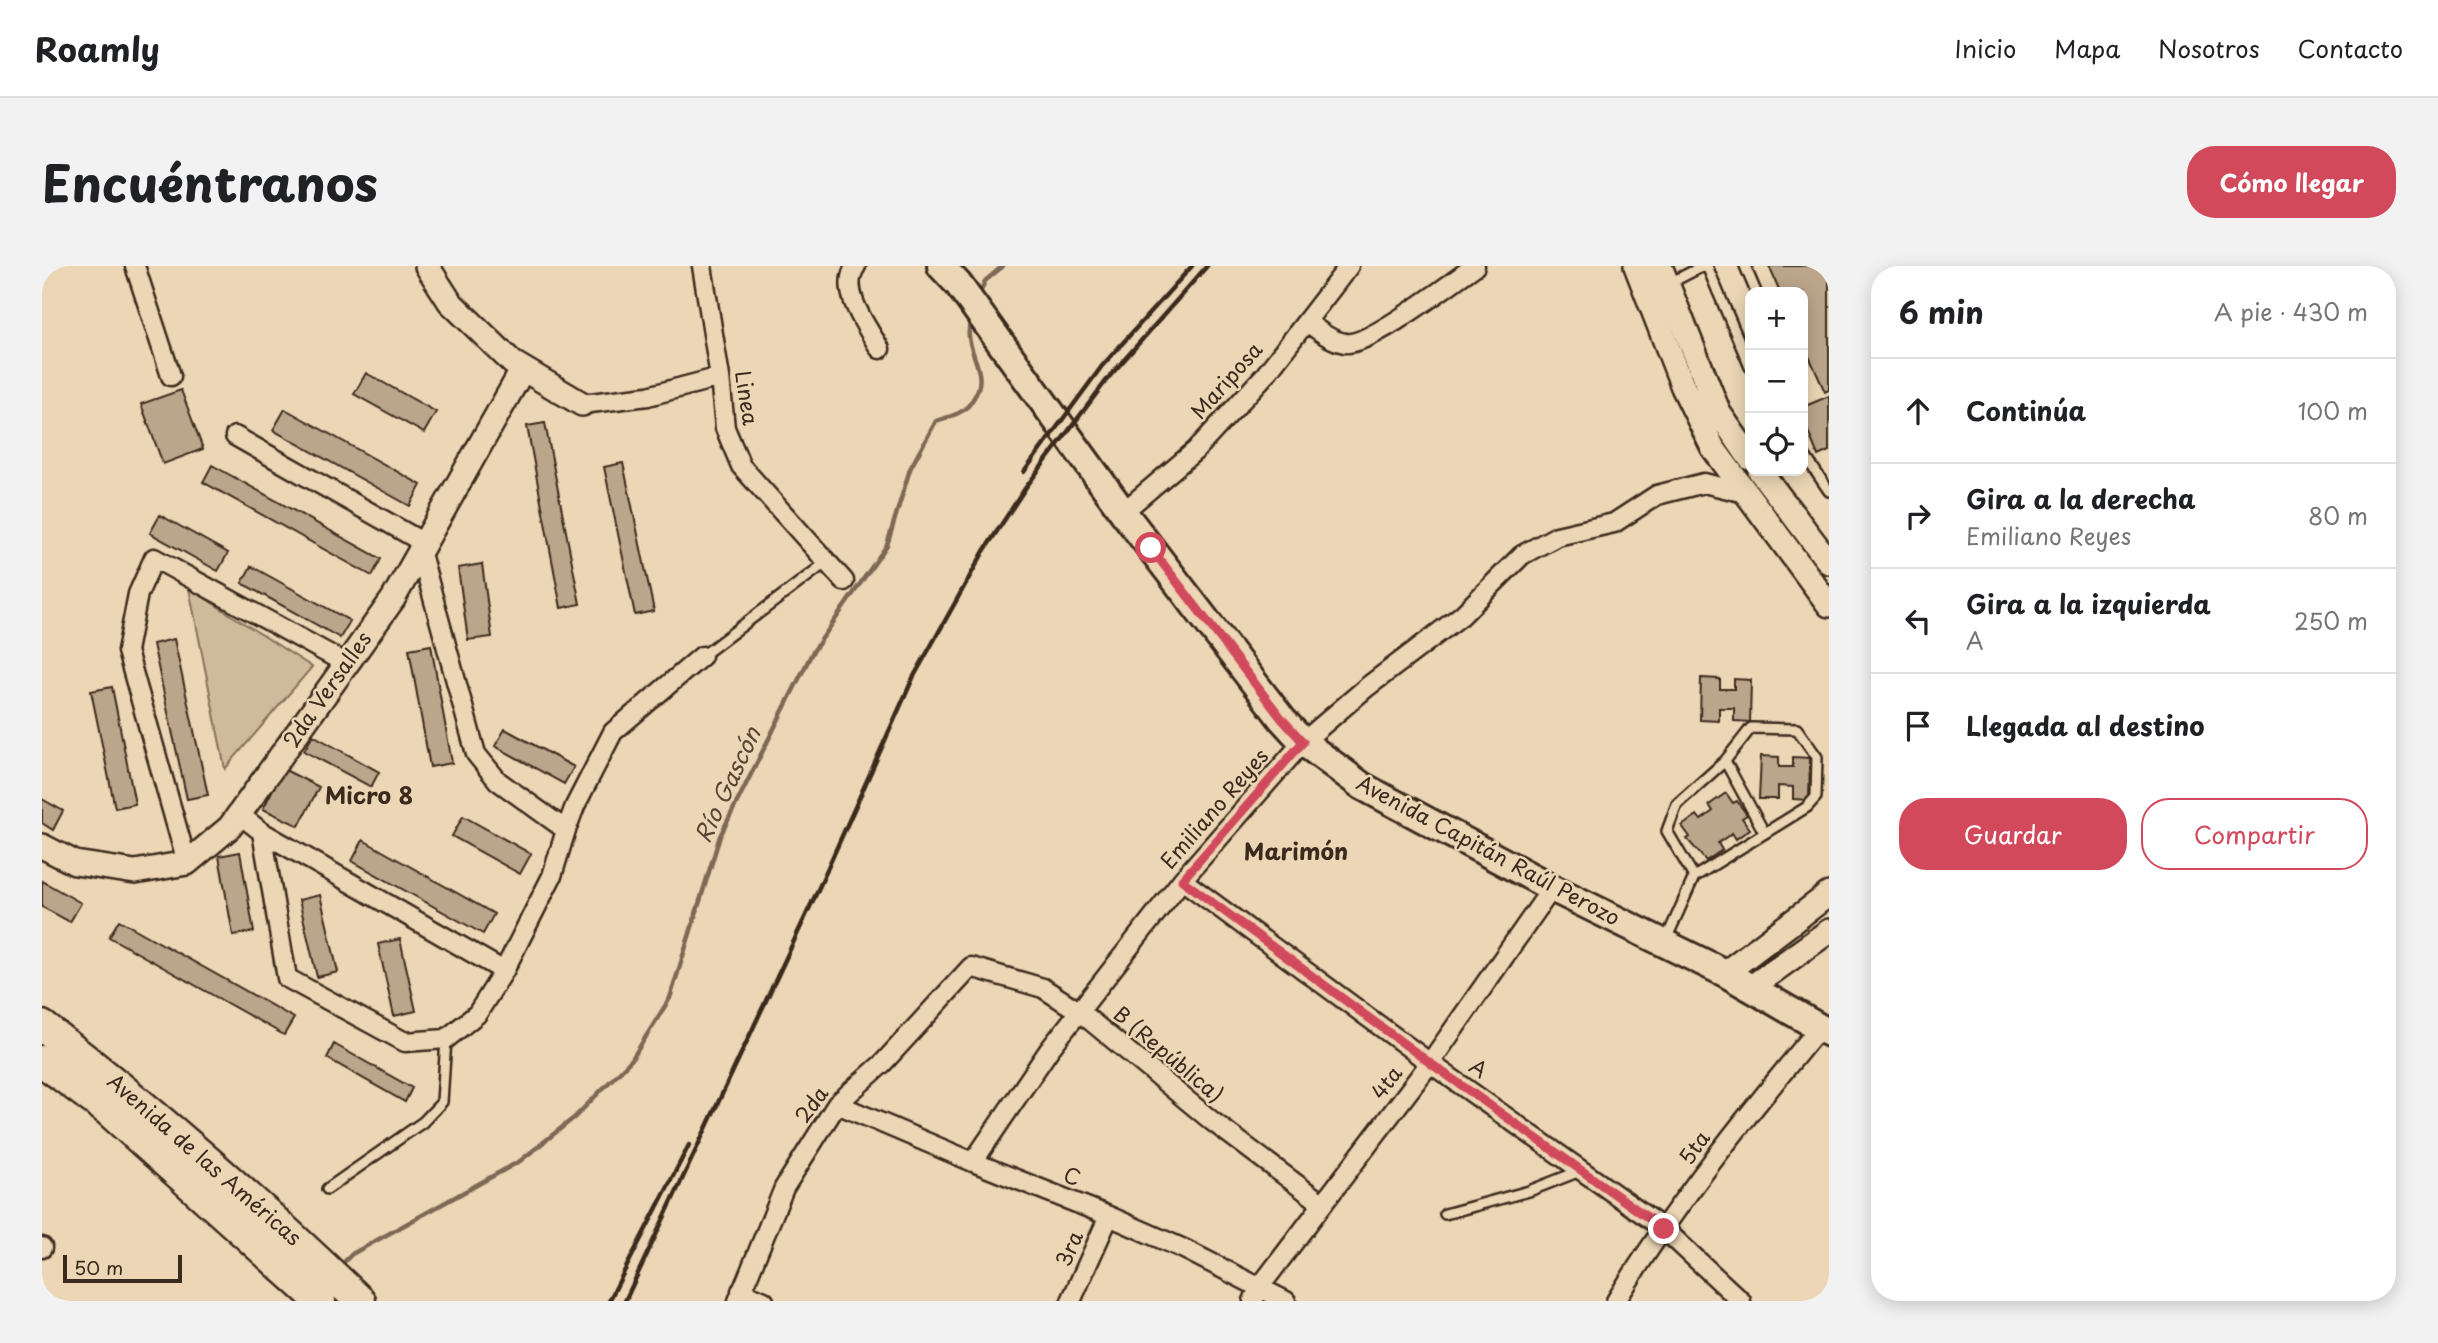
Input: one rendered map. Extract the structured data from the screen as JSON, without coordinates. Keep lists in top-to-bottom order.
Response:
{
  "streets": {
    "main road": ["Avenida Capitán Raúl Perozo", "Avenida de las Américas"],
    "street": [
      "Mariposa",
      "Linea",
      "2da Versalles",
      "Emiliano Reyes",
      "B (República)",
      "A",
      "4ta",
      "2da",
      "5ta",
      "C",
      "3ra"
    ]
  },
  "crossings": [
    ["Mariposa", "Avenida Capitán Raúl Perozo"],
    ["Emiliano Reyes", "Avenida Capitán Raúl Perozo"],
    ["Emiliano Reyes", "B (República)"],
    ["Emiliano Reyes", "A"],
    ["Emiliano Reyes", "C"],
    ["Avenida Capitán Raúl Perozo", "4ta"],
    ["B (República)", "4ta"],
    ["B (República)", "2da"],
    ["A", "4ta"],
    ["A", "5ta"],
    ["4ta", "C"],
    ["2da", "C"],
    ["C", "3ra"]
  ],
  "districts": ["Micro 8", "Marimón"],
  "water": ["Río Gascón"],
  "scale_bar": "50 m",
  "page": {
    "header": "Roamly",
    "nav": [
      "Inicio",
      "Mapa",
      "Nosotros",
      "Contacto"
    ],
    "title": "Encuéntranos",
    "buttons": [
      "Cómo llegar",
      ["Guardar", "Compartir"]
    ],
    "heading": ["6 min", "A pie · 430 m"],
    "map_buttons": ["+", "−"],
    "list": [
      ["Continúa", "100 m"],
      ["Gira a la derecha", "Emiliano Reyes", "80 m"],
      ["Gira a la izquierda", "A", "250 m"],
      "Llegada al destino"
    ],
    "scale": "50 m"
  }
}
